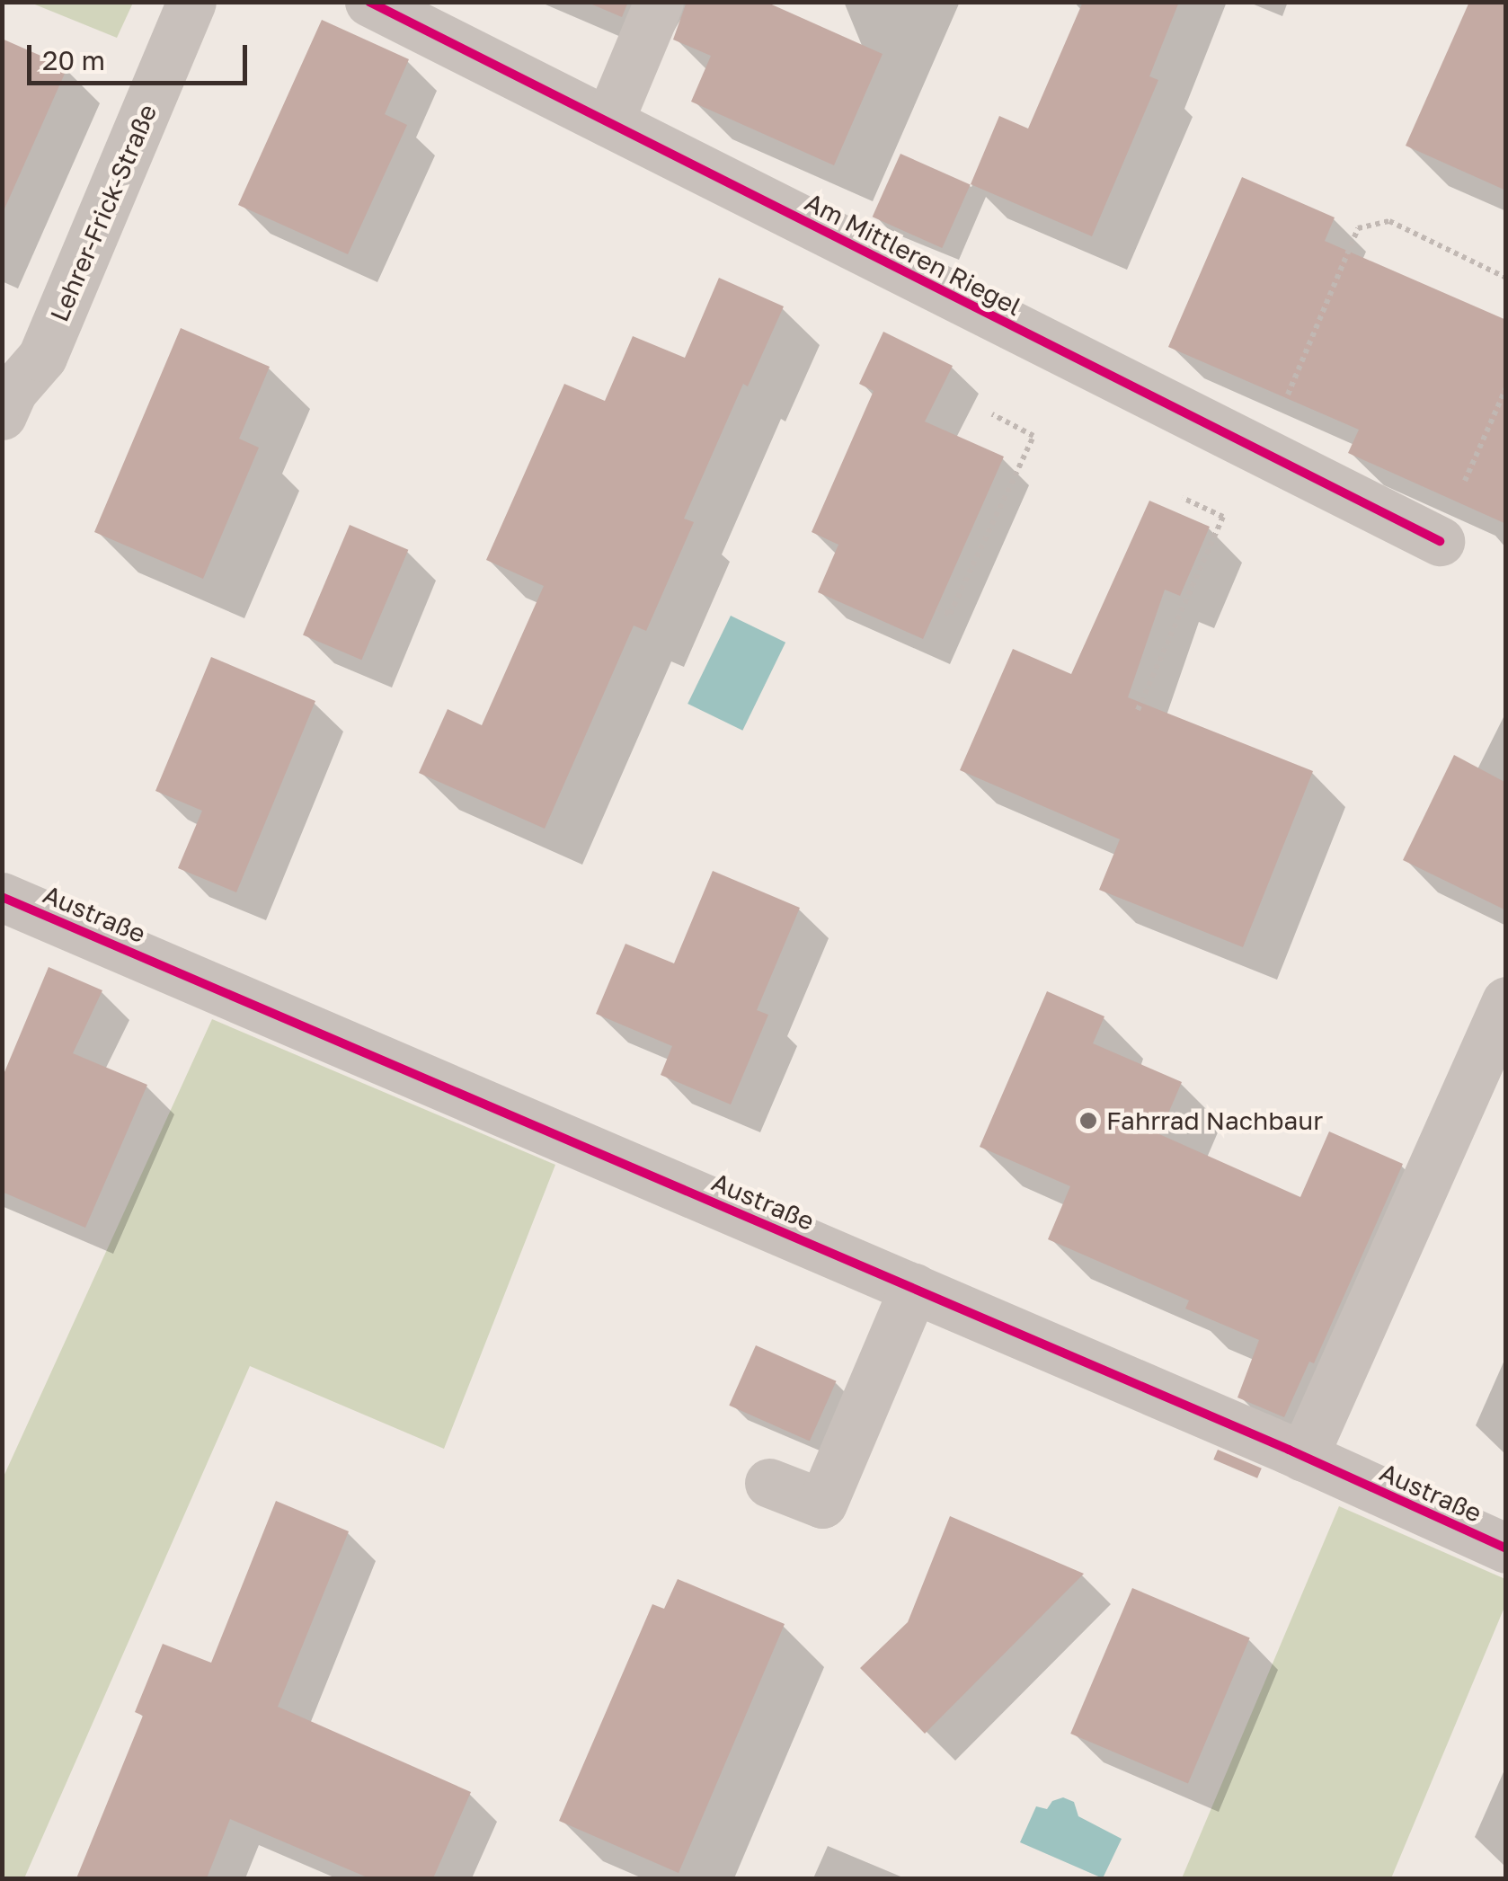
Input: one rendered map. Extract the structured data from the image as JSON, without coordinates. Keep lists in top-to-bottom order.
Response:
{
  "streets": {
    "street": ["Lehrer-Frick-Straße", "Am Mittleren Riegel", "Austraße"]
  },
  "places": ["Fahrrad Nachbaur"],
  "scale_bar": "20 m"
}
